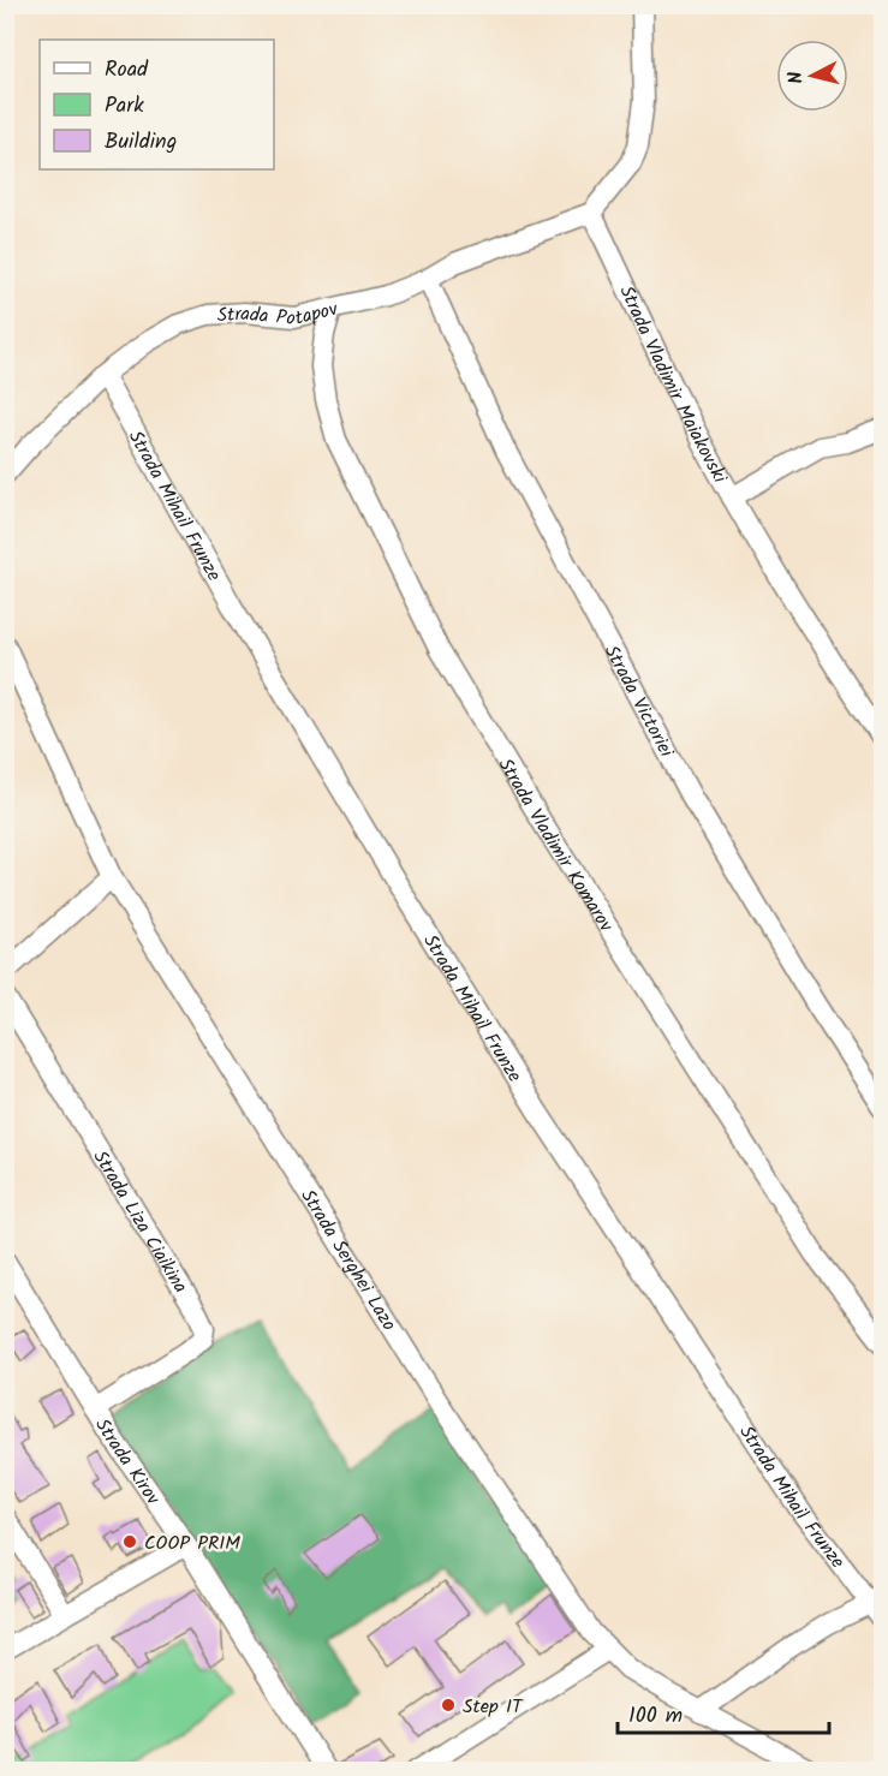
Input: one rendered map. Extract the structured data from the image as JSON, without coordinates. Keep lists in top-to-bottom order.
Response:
{
  "streets": {
    "street": [
      "Strada Potapov",
      "Strada Vladimir Maiakovski",
      "Strada Mihail Frunze",
      "Strada Victoriei",
      "Strada Vladimir Komarov",
      "Strada Liza Ciaikina",
      "Strada Serghei Lazo",
      "Strada Kirov"
    ]
  },
  "crossings": [
    ["Strada Potapov", "Strada Vladimir Maiakovski"],
    ["Strada Potapov", "Strada Mihail Frunze"],
    ["Strada Potapov", "Strada Victoriei"],
    ["Strada Potapov", "Strada Vladimir Komarov"],
    ["Strada Liza Ciaikina", "Strada Kirov"]
  ],
  "places": ["COOP PRIM", "Step IT"],
  "legend": ["Road", "Park", "Building"],
  "scale_bar": "100 m",
  "north": "left"
}
